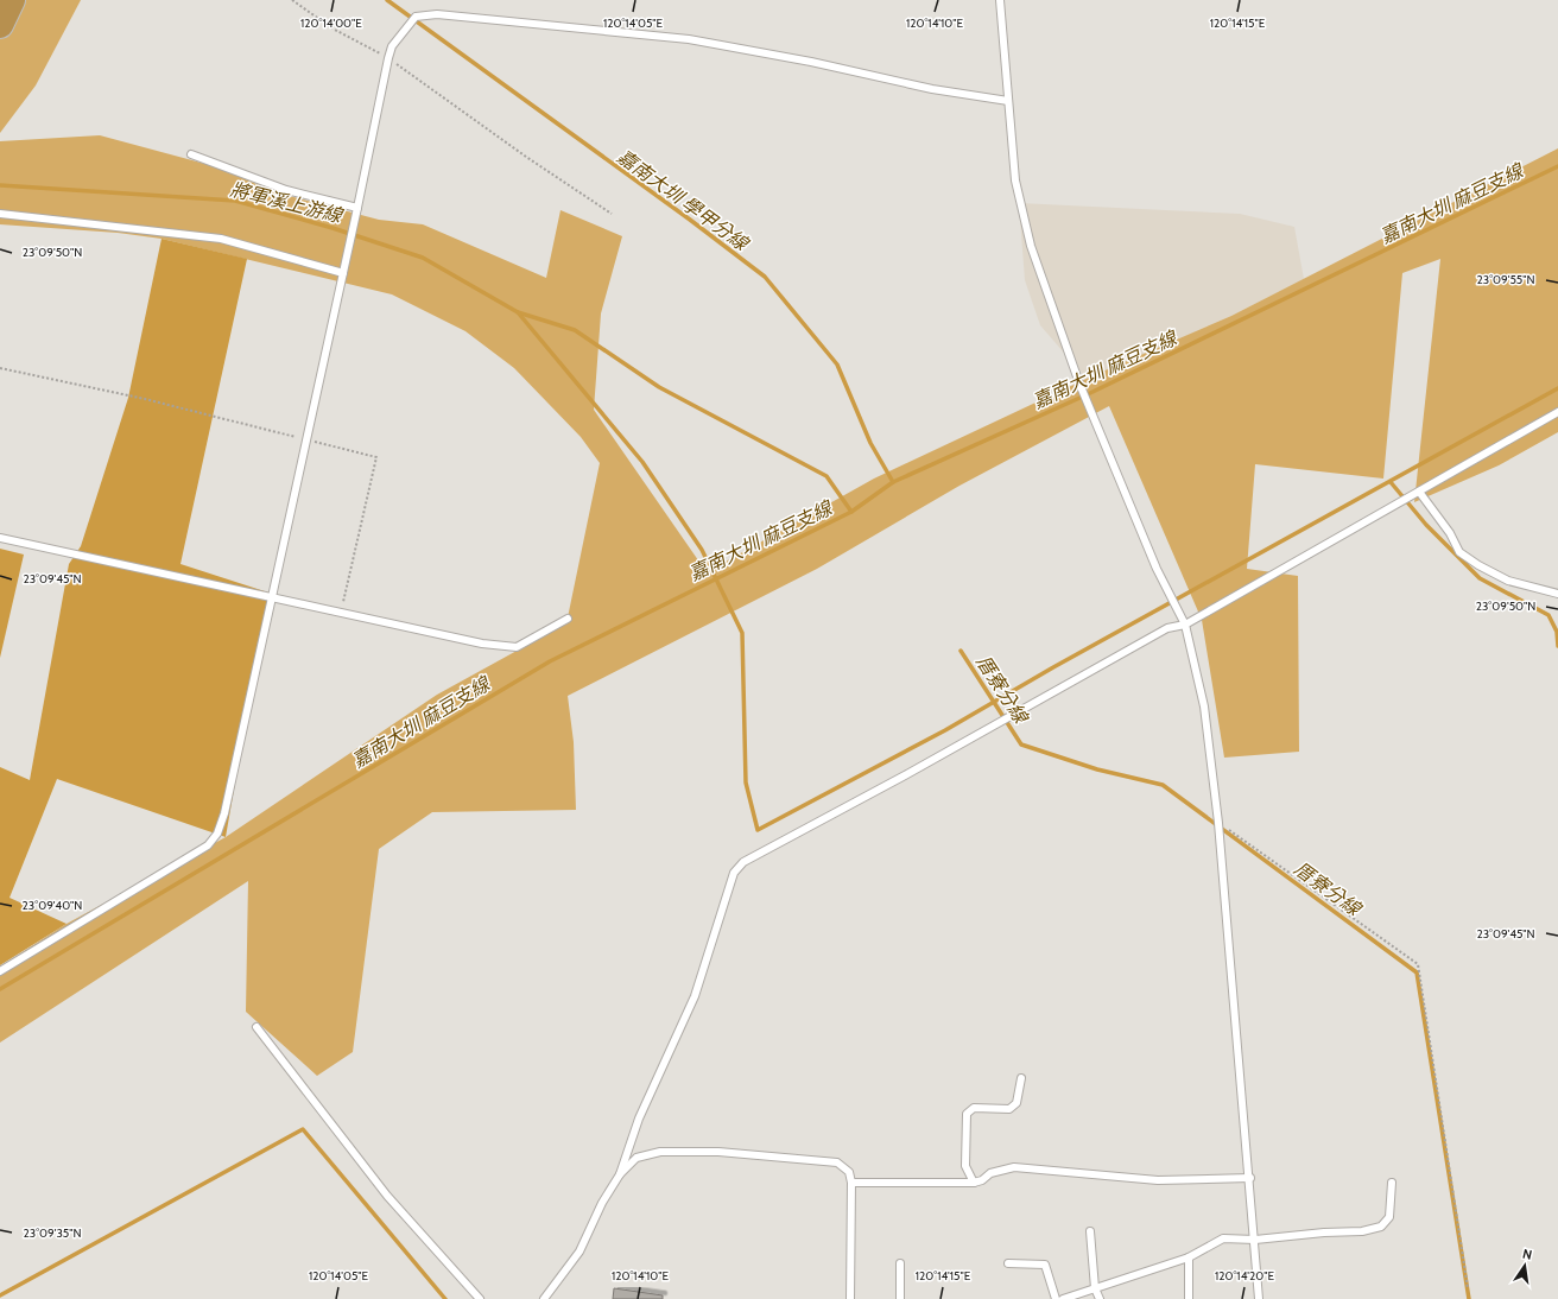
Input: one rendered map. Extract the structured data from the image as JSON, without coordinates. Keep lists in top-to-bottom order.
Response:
{
  "water": [
    "嘉南大圳 學甲分線",
    "將軍溪上游線",
    "嘉南大圳 麻豆支線",
    "厝寮分線"
  ],
  "north": "top",
  "coordinates": [
    "120°14'00\"E",
    "120°14'05\"E",
    "120°14'10\"E",
    "120°14'15\"E",
    "23°09'50\"N",
    "23°09'55\"N",
    "23°09'45\"N",
    "23°09'40\"N",
    "23°09'35\"N",
    "120°14'20\"E"
  ]
}
